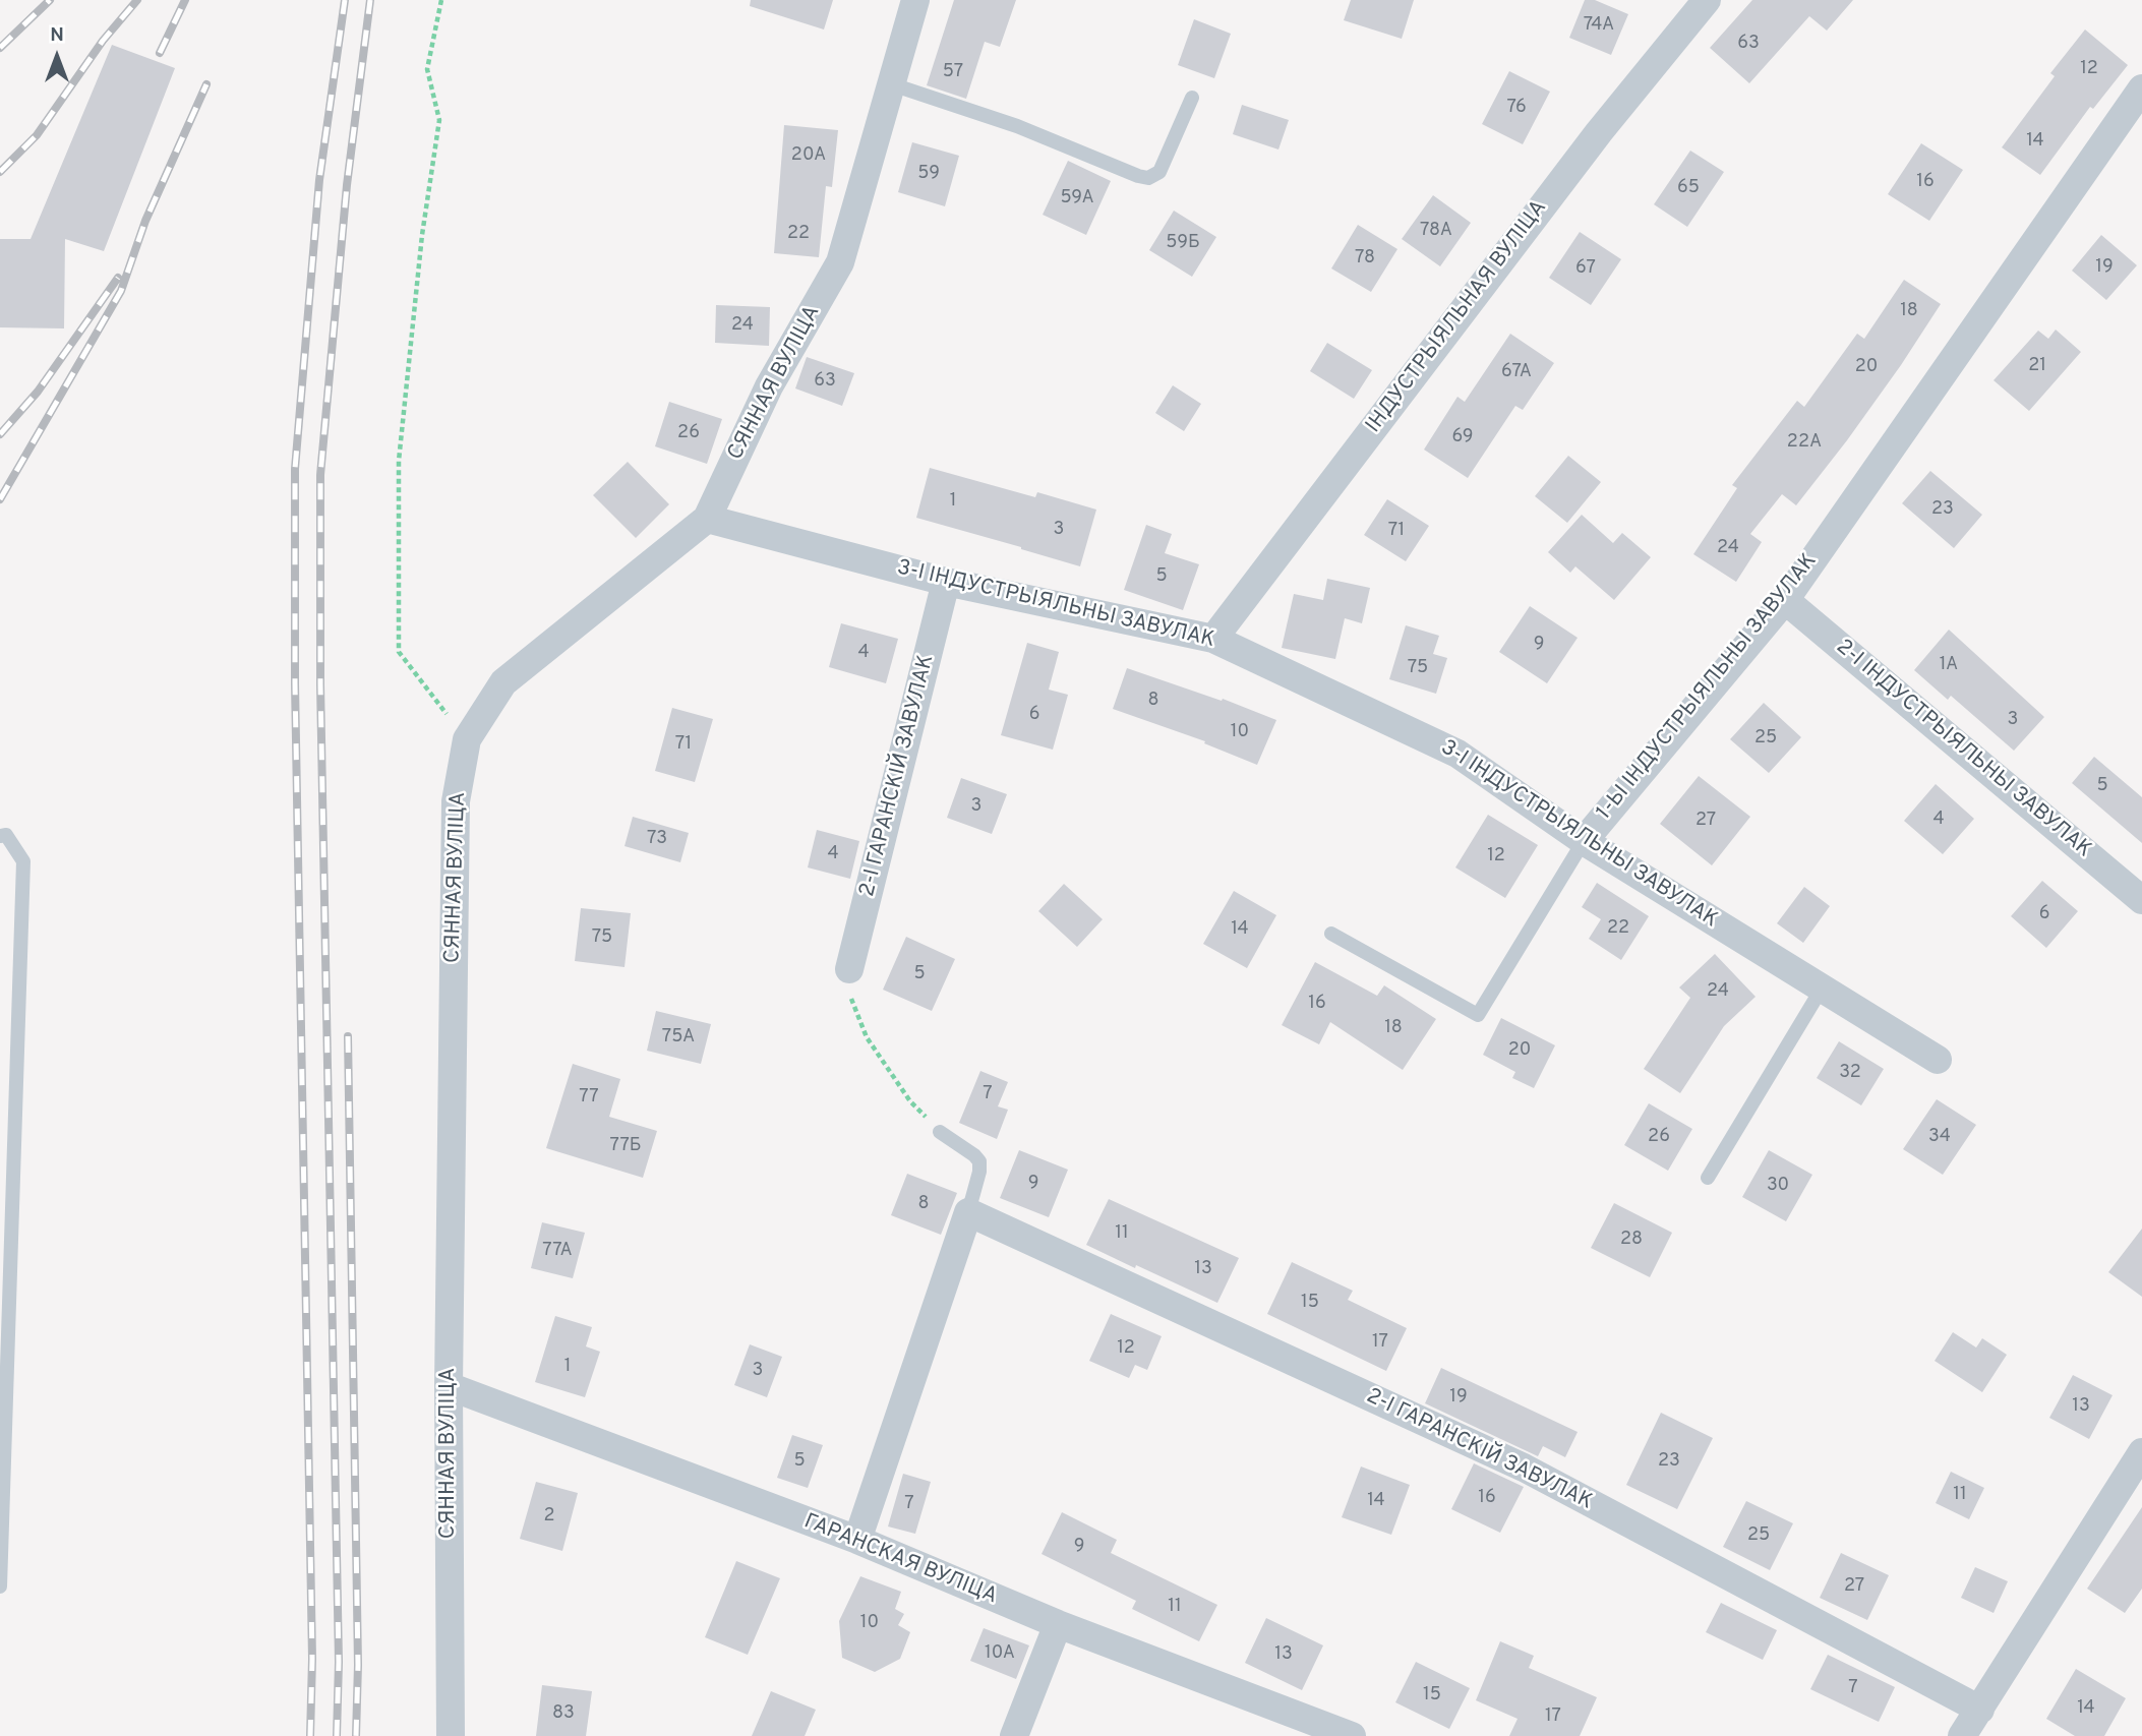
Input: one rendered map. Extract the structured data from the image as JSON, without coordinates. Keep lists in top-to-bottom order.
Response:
{
  "streets": {
    "street": [
      "ІНДУСТРЫЯЛЬНАЯ ВУЛІЦА",
      "СЯННАЯ ВУЛІЦА",
      "3-І ІНДУСТРЫЯЛЬНЫ ЗАВУЛАК",
      "1-Ы ІНДУСТРЫЯЛЬНЫ ЗАВУЛАК",
      "2-І ІНДУСТРЫЯЛЬНЫ ЗАВУЛАК",
      "2-І ГАРАНСКІЙ ЗАВУЛАК",
      "ГАРАНСКАЯ ВУЛІЦА"
    ]
  },
  "crossings": [
    ["ІНДУСТРЫЯЛЬНАЯ ВУЛІЦА", "3-І ІНДУСТРЫЯЛЬНЫ ЗАВУЛАК"],
    ["СЯННАЯ ВУЛІЦА", "3-І ІНДУСТРЫЯЛЬНЫ ЗАВУЛАК"],
    ["СЯННАЯ ВУЛІЦА", "ГАРАНСКАЯ ВУЛІЦА"],
    ["3-І ІНДУСТРЫЯЛЬНЫ ЗАВУЛАК", "1-Ы ІНДУСТРЫЯЛЬНЫ ЗАВУЛАК"],
    ["3-І ІНДУСТРЫЯЛЬНЫ ЗАВУЛАК", "2-І ГАРАНСКІЙ ЗАВУЛАК"],
    ["1-Ы ІНДУСТРЫЯЛЬНЫ ЗАВУЛАК", "2-І ІНДУСТРЫЯЛЬНЫ ЗАВУЛАК"]
  ],
  "house_numbers": [
    "74А",
    "63",
    "12",
    "57",
    "76",
    "14",
    "20А",
    "59",
    "16",
    "65",
    "59А",
    "78А",
    "22",
    "59Б",
    "78",
    "19",
    "67",
    "18",
    "24",
    "21",
    "20",
    "67А",
    "63",
    "26",
    "69",
    "22А",
    "1",
    "23",
    "3",
    "71",
    "24",
    "5",
    "9",
    "4",
    "1А",
    "75",
    "8",
    "6",
    "3",
    "10",
    "25",
    "71",
    "5",
    "3",
    "4",
    "27",
    "73",
    "4",
    "12",
    "6",
    "22",
    "14",
    "75",
    "5",
    "24",
    "16",
    "18",
    "75А",
    "20",
    "32",
    "7",
    "77",
    "26",
    "34",
    "77Б",
    "9",
    "30",
    "8",
    "11",
    "28",
    "77А",
    "13",
    "15",
    "17",
    "12",
    "1",
    "3",
    "19",
    "13",
    "5",
    "23",
    "11",
    "16",
    "14",
    "7",
    "2",
    "25",
    "9",
    "27",
    "11",
    "10",
    "10А",
    "13",
    "7",
    "15",
    "14",
    "83",
    "17"
  ],
  "north": "top"
}
